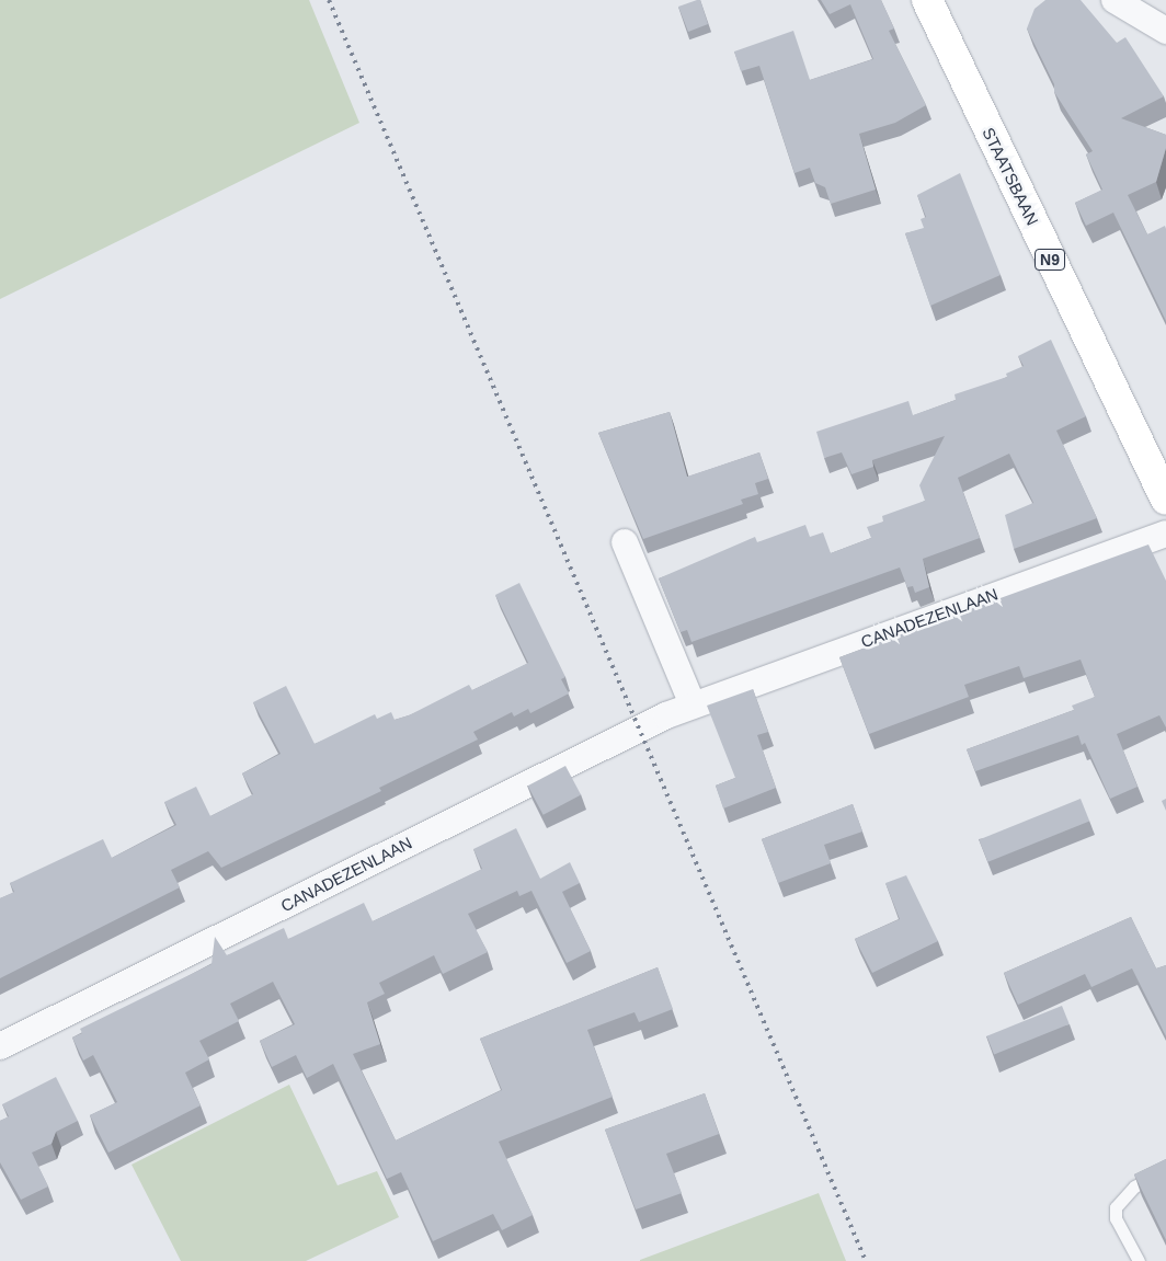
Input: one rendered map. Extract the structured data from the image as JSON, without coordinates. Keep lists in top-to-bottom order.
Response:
{
  "streets": {
    "main road": ["STAATSBAAN", "N9"],
    "street": ["CANADEZENLAAN"]
  }
}
